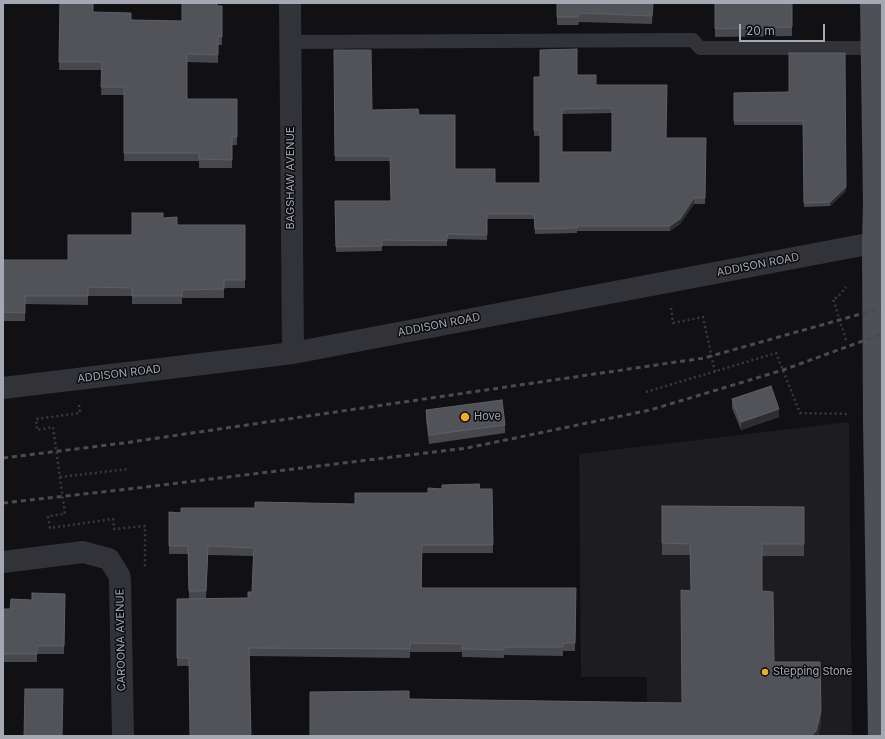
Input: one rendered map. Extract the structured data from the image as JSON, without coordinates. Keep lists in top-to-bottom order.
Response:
{
  "streets": {
    "street": ["BAGSHAW AVENUE", "ADDISON ROAD", "CAROONA AVENUE"]
  },
  "crossings": [
    ["BAGSHAW AVENUE", "ADDISON ROAD"]
  ],
  "places": ["Hove", "Stepping Stone"],
  "scale_bar": "20 m"
}
